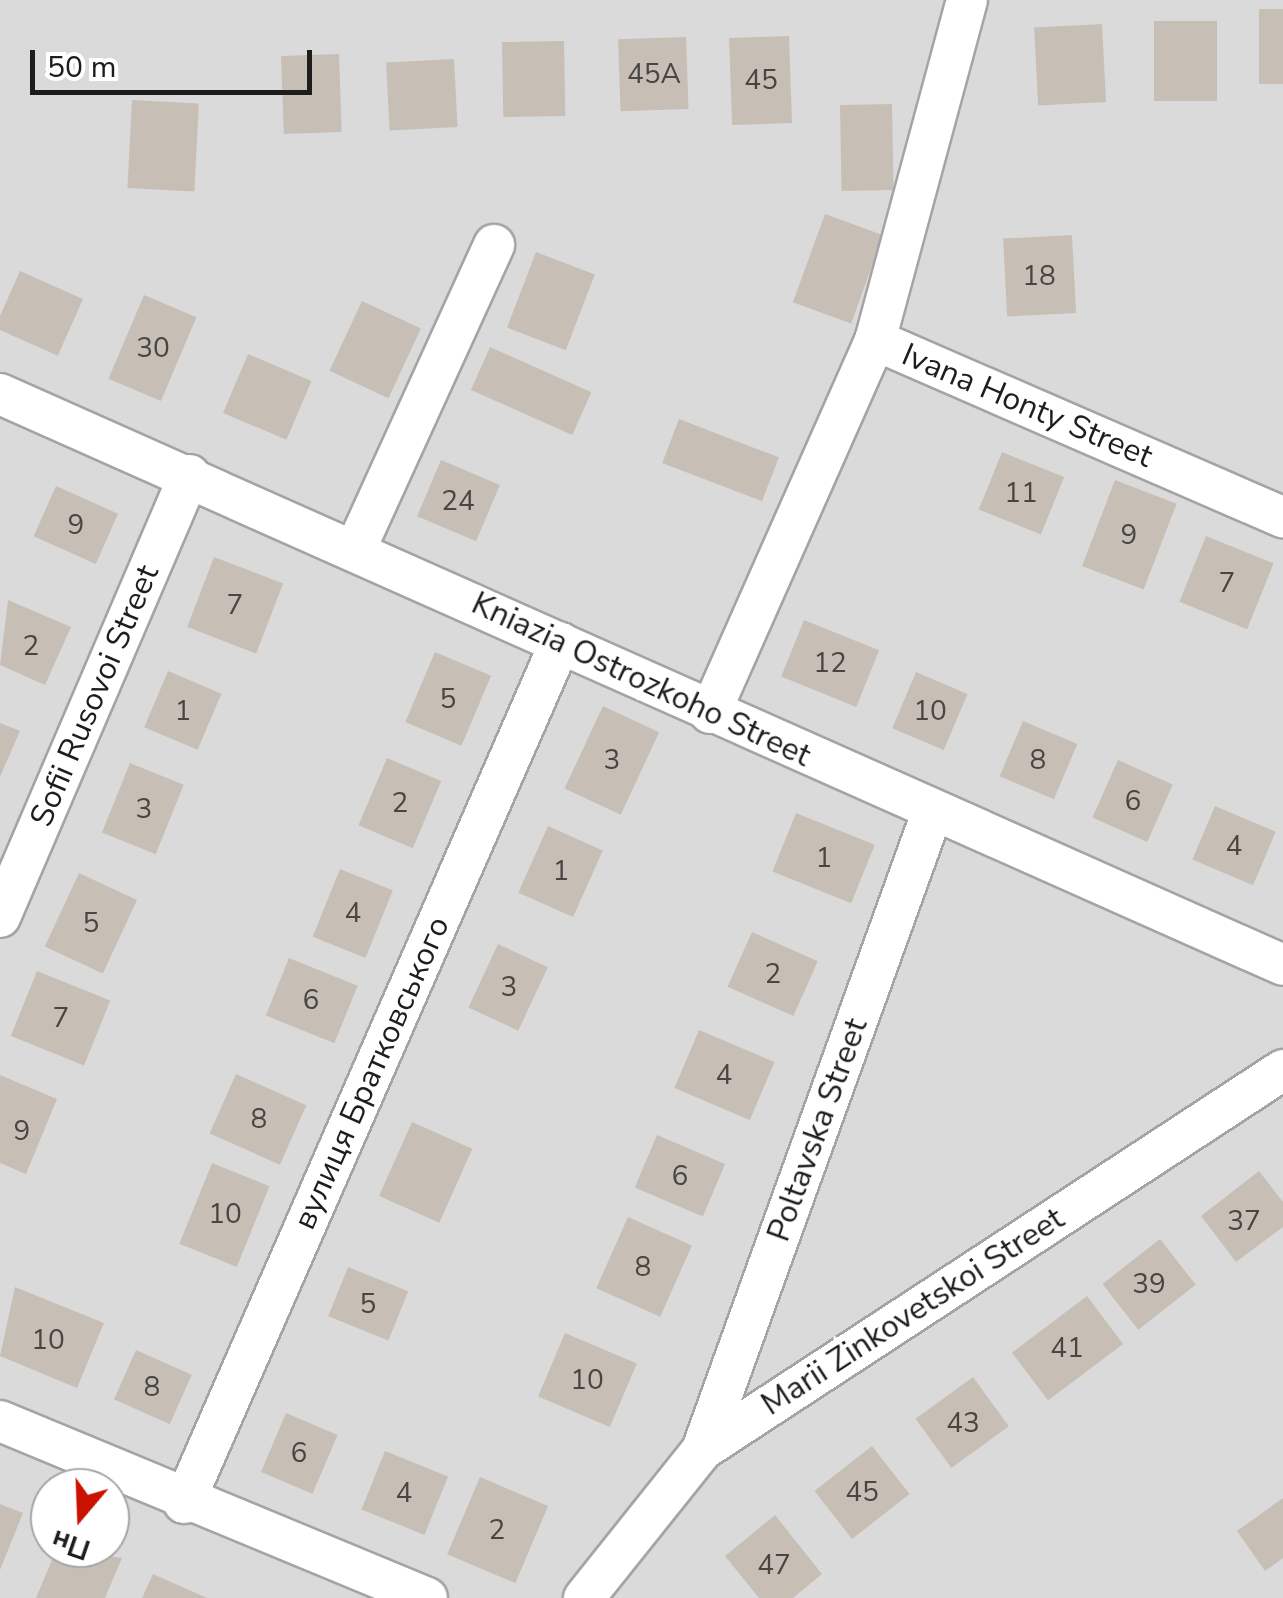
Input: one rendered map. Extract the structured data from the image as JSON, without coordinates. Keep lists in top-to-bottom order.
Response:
{
  "streets": {
    "street": [
      "Ivana Honty Street",
      "Kniazia Ostrozkoho Street",
      "Sofii Rusovoi Street",
      "вулиця Братковського",
      "Poltavska Street",
      "Marii Zinkovetskoi Street"
    ]
  },
  "crossings": [
    ["Kniazia Ostrozkoho Street", "Sofii Rusovoi Street"],
    ["Kniazia Ostrozkoho Street", "вулиця Братковського"],
    ["Kniazia Ostrozkoho Street", "Poltavska Street"],
    ["Poltavska Street", "Marii Zinkovetskoi Street"]
  ],
  "house_numbers": [
    "45А",
    "45",
    "18",
    "30",
    "11",
    "24",
    "9",
    "9",
    "7",
    "7",
    "2",
    "12",
    "5",
    "1",
    "10",
    "3",
    "8",
    "6",
    "2",
    "3",
    "4",
    "1",
    "1",
    "4",
    "5",
    "2",
    "3",
    "6",
    "7",
    "4",
    "8",
    "9",
    "6",
    "10",
    "37",
    "8",
    "39",
    "5",
    "10",
    "41",
    "10",
    "8",
    "43",
    "6",
    "45",
    "4",
    "2",
    "47"
  ],
  "scale_bar": "50 m",
  "north": "bottom"
}
